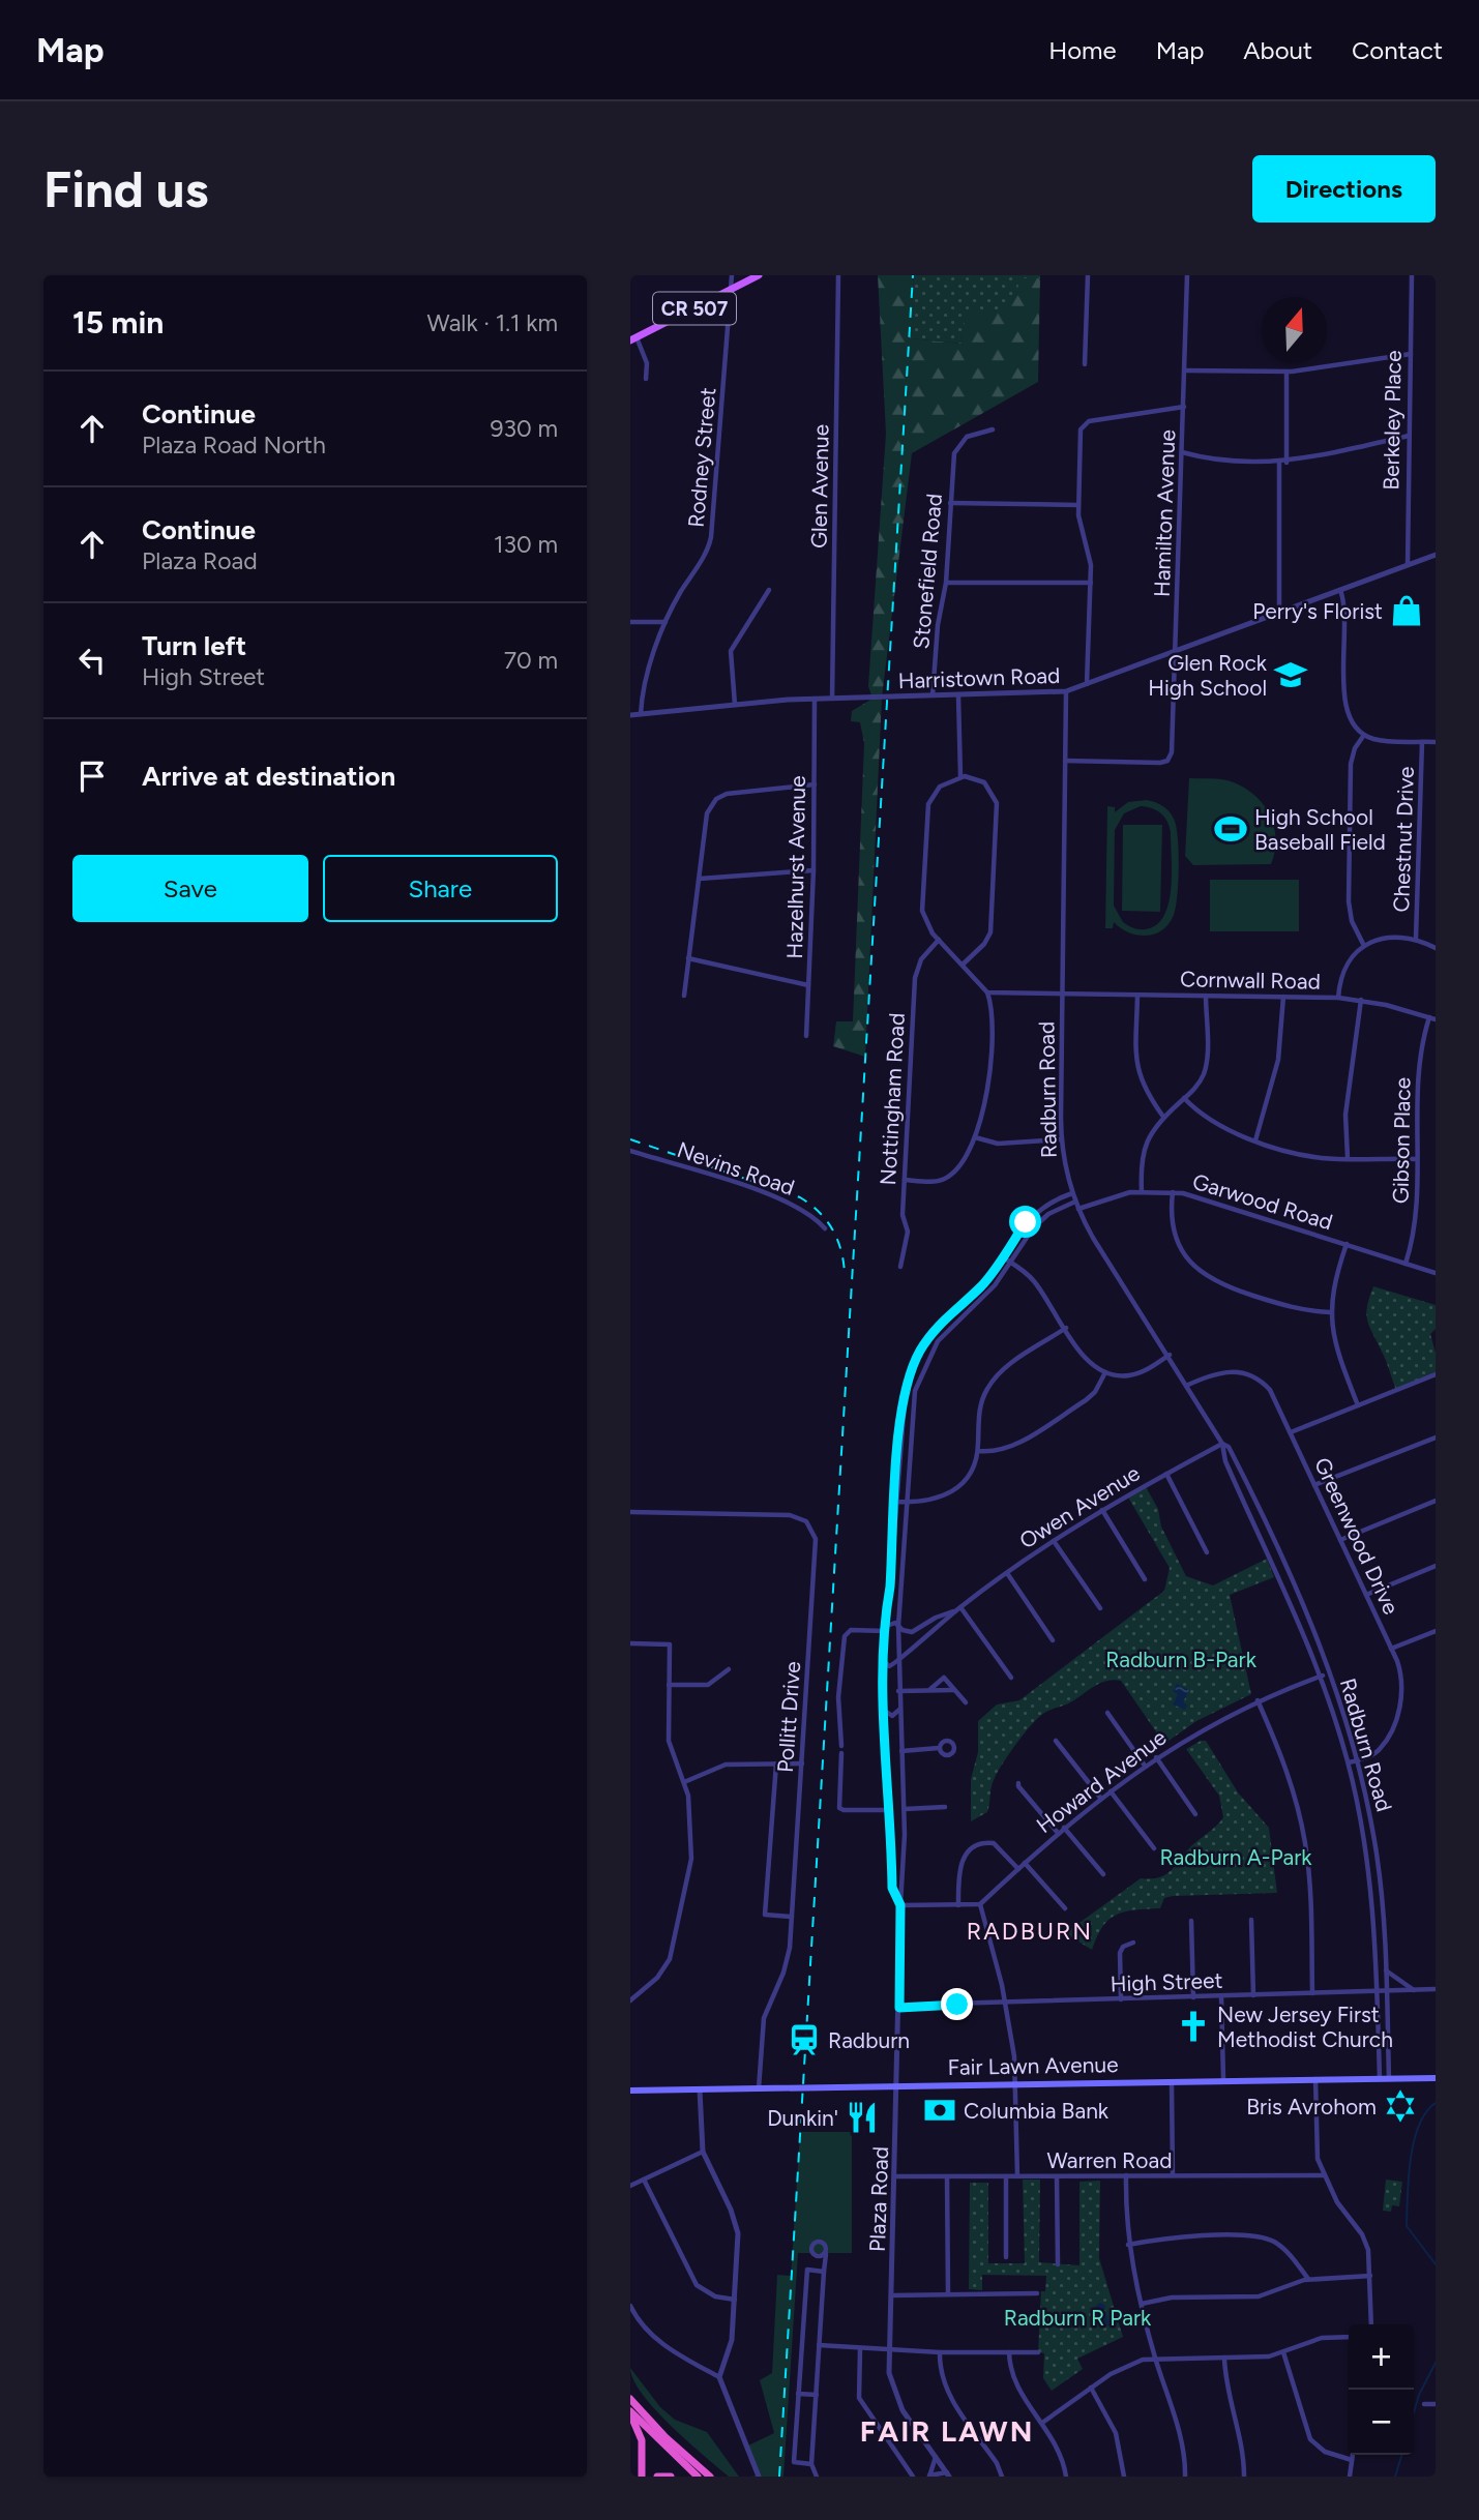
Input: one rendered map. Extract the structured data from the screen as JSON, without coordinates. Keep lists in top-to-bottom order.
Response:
{
  "streets": {
    "main road": ["CR 507", "Fair Lawn Avenue"],
    "street": [
      "Berkeley Place",
      "Rodney Street",
      "Glen Avenue",
      "Hamilton Avenue",
      "Stonefield Road",
      "Harristown Road",
      "Chestnut Drive",
      "Hazelhurst Avenue",
      "Cornwall Road",
      "Radburn Road",
      "Nottingham Road",
      "Gibson Place",
      "Nevins Road",
      "Garwood Road",
      "Owen Avenue",
      "Greenwood Drive",
      "Pollitt Drive",
      "Howard Avenue",
      "High Street",
      "Warren Road",
      "Plaza Road"
    ]
  },
  "crossings": [
    ["CR 507", "Rodney Street"],
    ["Berkeley Place", "Harristown Road"],
    ["Rodney Street", "Harristown Road"],
    ["Glen Avenue", "Harristown Road"],
    ["Hamilton Avenue", "Harristown Road"],
    ["Hamilton Avenue", "Radburn Road"],
    ["Stonefield Road", "Harristown Road"],
    ["Harristown Road", "Hazelhurst Avenue"],
    ["Harristown Road", "Radburn Road"],
    ["Cornwall Road", "Radburn Road"],
    ["Cornwall Road", "Gibson Place"],
    ["Radburn Road", "Garwood Road"],
    ["Radburn Road", "Owen Avenue"],
    ["Radburn Road", "Greenwood Drive"],
    ["Radburn Road", "Howard Avenue"],
    ["Radburn Road", "High Street"],
    ["Radburn Road", "Fair Lawn Avenue"],
    ["Gibson Place", "Garwood Road"],
    ["Pollitt Drive", "Fair Lawn Avenue"],
    ["High Street", "Plaza Road"],
    ["Fair Lawn Avenue", "Plaza Road"],
    ["Warren Road", "Plaza Road"]
  ],
  "districts": ["RADBURN", "FAIR LAWN"],
  "parks": ["Radburn B-Park", "Radburn A-Park", "Radburn R Park"],
  "places": {
    "shop": ["Perry's Florist"],
    "school or university": ["Glen Rock High School"],
    "sports": ["High School Baseball Field"],
    "church": ["New Jersey First Methodist Church"],
    "station": ["Radburn"],
    "synagogue": ["Bris Avrohom"],
    "bank": ["Columbia Bank"],
    "restaurant": ["Dunkin'"]
  },
  "north": "top",
  "page": {
    "header": "Map",
    "nav": [
      "Home",
      "Map",
      "About",
      "Contact"
    ],
    "buttons": [
      "Directions",
      ["Save", "Share"]
    ],
    "title": "Find us",
    "heading": ["15 min", "Walk · 1.1 km"],
    "list": [
      ["Continue", "Plaza Road North", "930 m"],
      ["Continue", "Plaza Road", "130 m"],
      ["Turn left", "High Street", "70 m"],
      "Arrive at destination"
    ],
    "map_buttons": ["+", "−"]
  }
}
